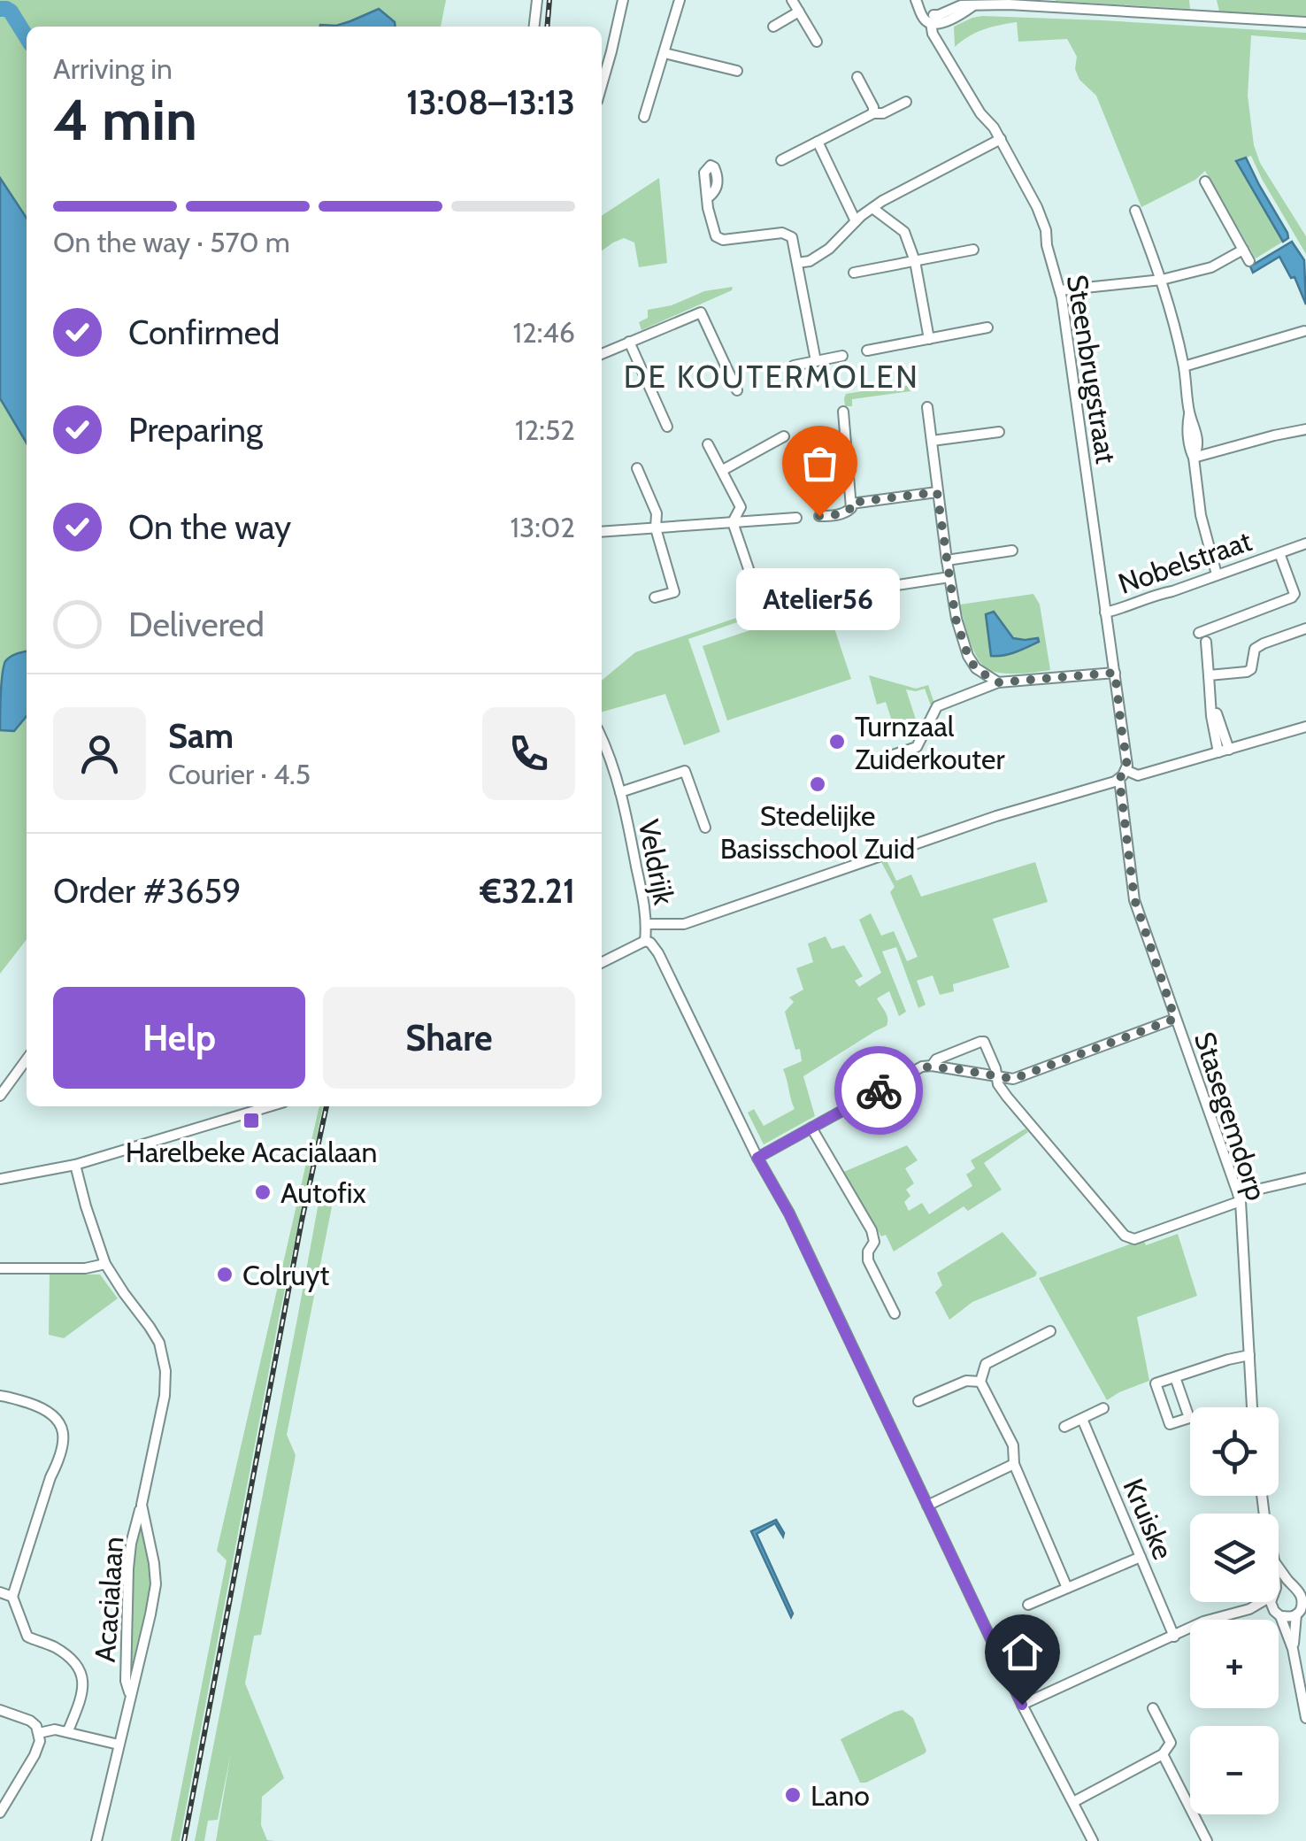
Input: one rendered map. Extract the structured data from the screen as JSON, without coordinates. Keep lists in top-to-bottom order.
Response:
{
  "streets": {
    "street": [
      "Steenbrugstraat",
      "Nobelstraat",
      "Veldrijk",
      "Stasegemdorp",
      "Kruiske",
      "Acacialaan"
    ]
  },
  "crossings": [
    ["Steenbrugstraat", "Nobelstraat"],
    ["Steenbrugstraat", "Stasegemdorp"]
  ],
  "districts": ["DE KOUTERMOLEN"],
  "places": {
    "other": [
      "Atelier56",
      "Turnzaal Zuiderkouter",
      "Stedelijke Basisschool Zuid",
      "Autofix",
      "Colruyt",
      "Lano"
    ],
    "transit": ["Harelbeke Acacialaan"]
  },
  "page": {
    "heading": ["4 min", "Arriving in", "13:08–13:13"],
    "panel": [
      "Sam",
      "Courier · 4.5",
      "Order #3659",
      "€32.21"
    ],
    "bar": "On the way · 570 m",
    "list": [
      ["Confirmed", "12:46"],
      ["Preparing", "12:52"],
      ["On the way", "13:02"],
      "Delivered"
    ],
    "bubble": "Atelier56",
    "buttons": ["Help", "Share"],
    "map_buttons": ["+", "−"]
  }
}
